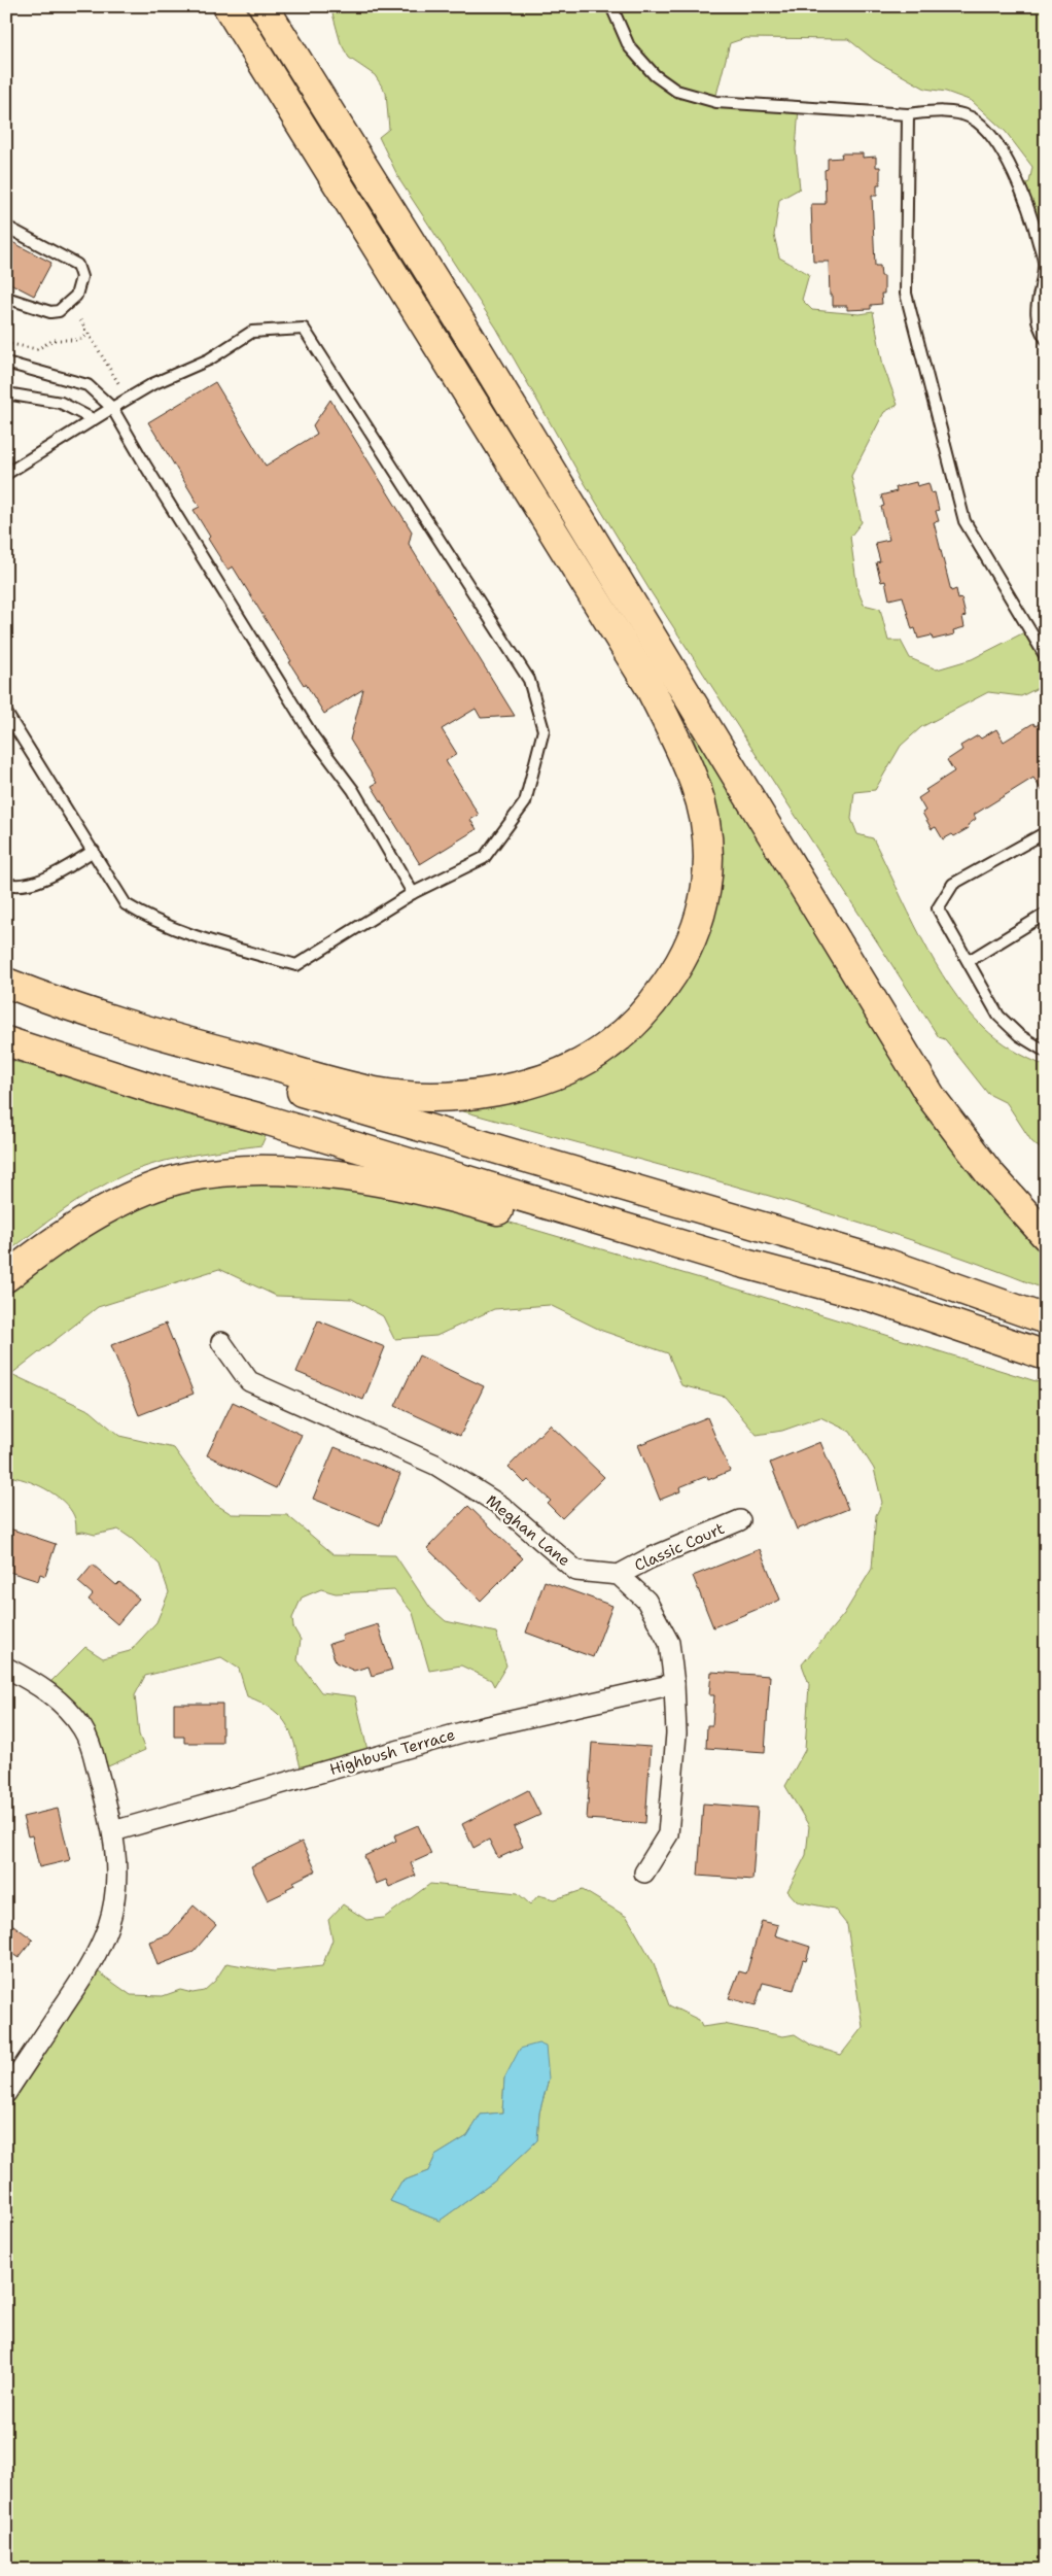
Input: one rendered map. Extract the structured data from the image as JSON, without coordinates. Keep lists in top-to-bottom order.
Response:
{
  "streets": {
    "street": ["Meghan Lane", "Classic Court", "Highbush Terrace"]
  },
  "crossings": [
    ["Meghan Lane", "Classic Court"]
  ]
}
